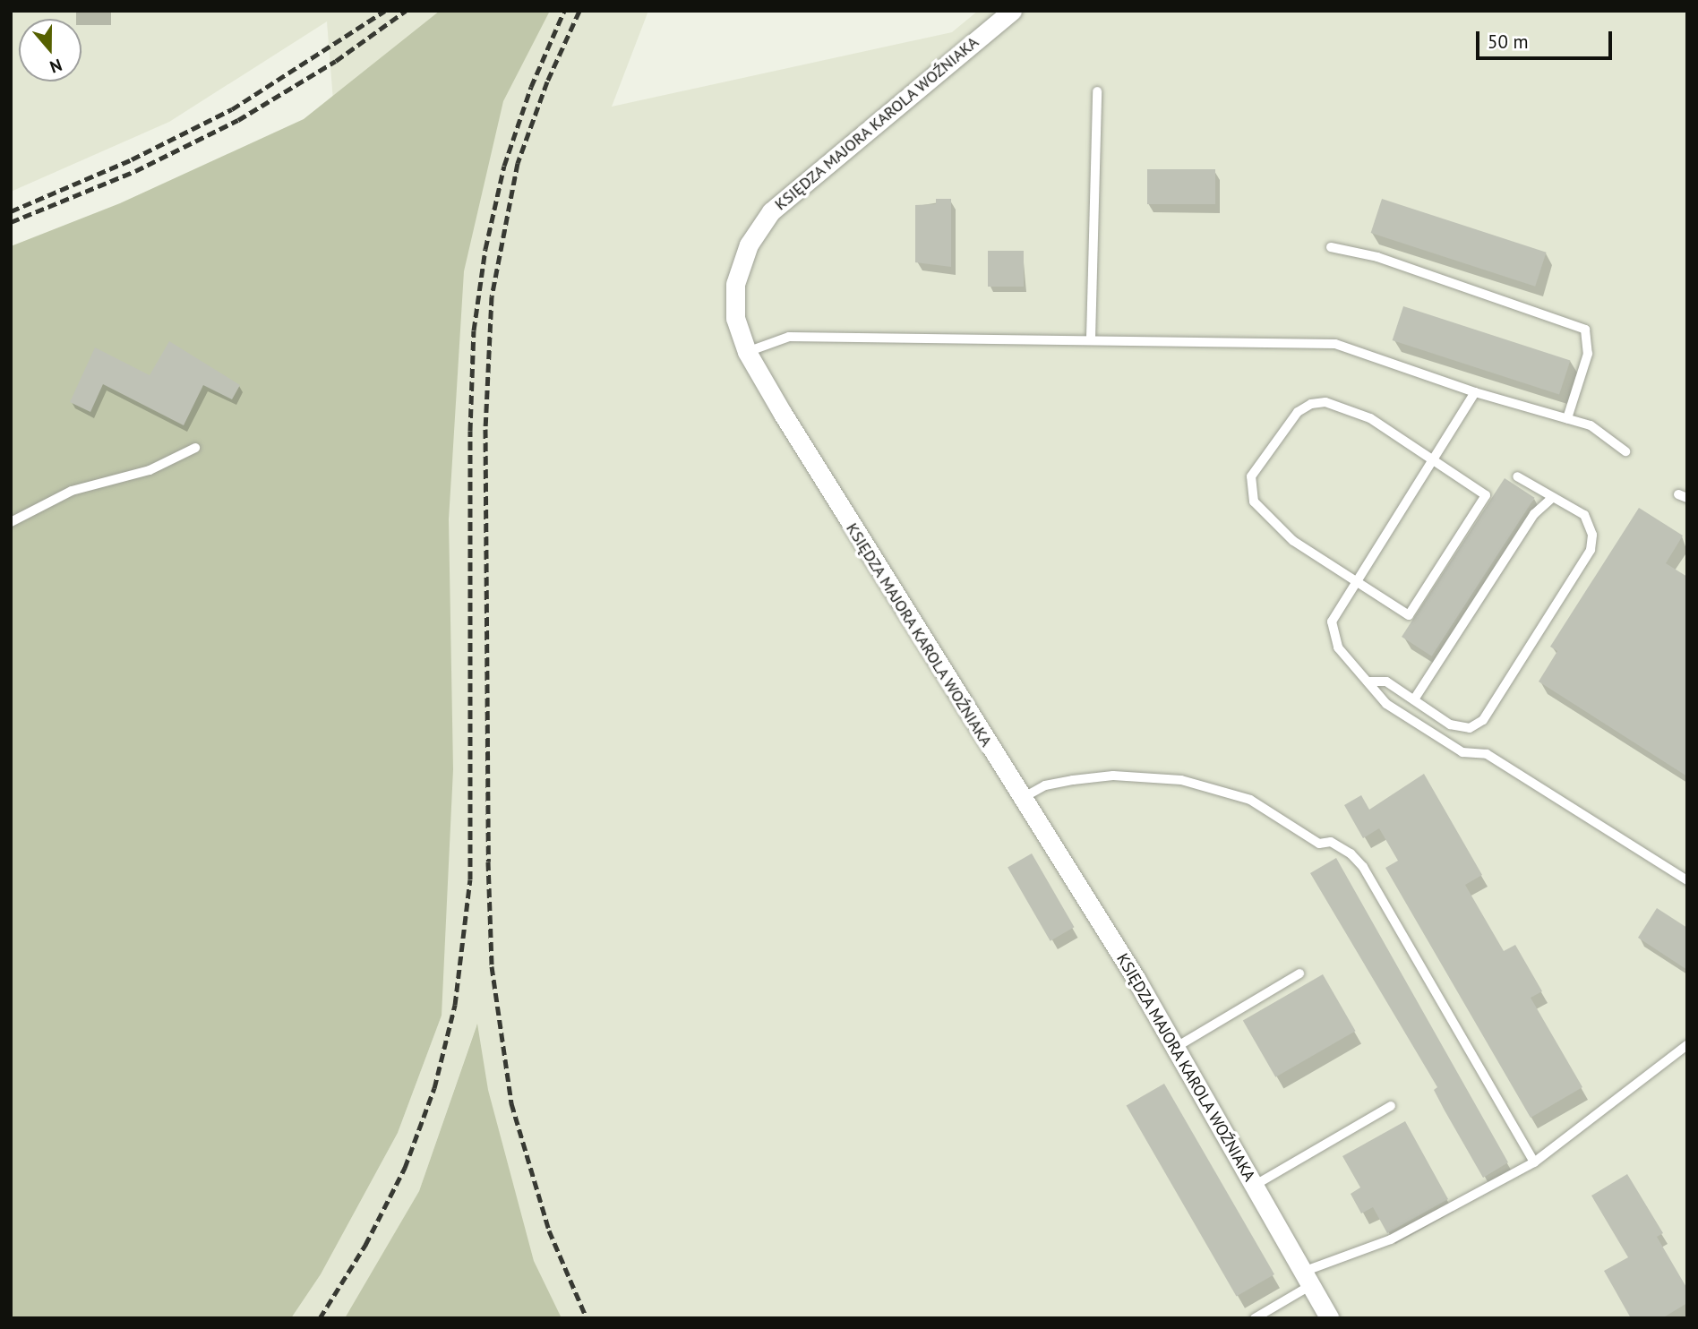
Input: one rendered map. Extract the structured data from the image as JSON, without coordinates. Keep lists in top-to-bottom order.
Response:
{
  "streets": {
    "street": ["KSIĘDZA MAJORA KAROLA WOŹNIAKA"]
  },
  "scale_bar": "50 m",
  "north": "bottom"
}
